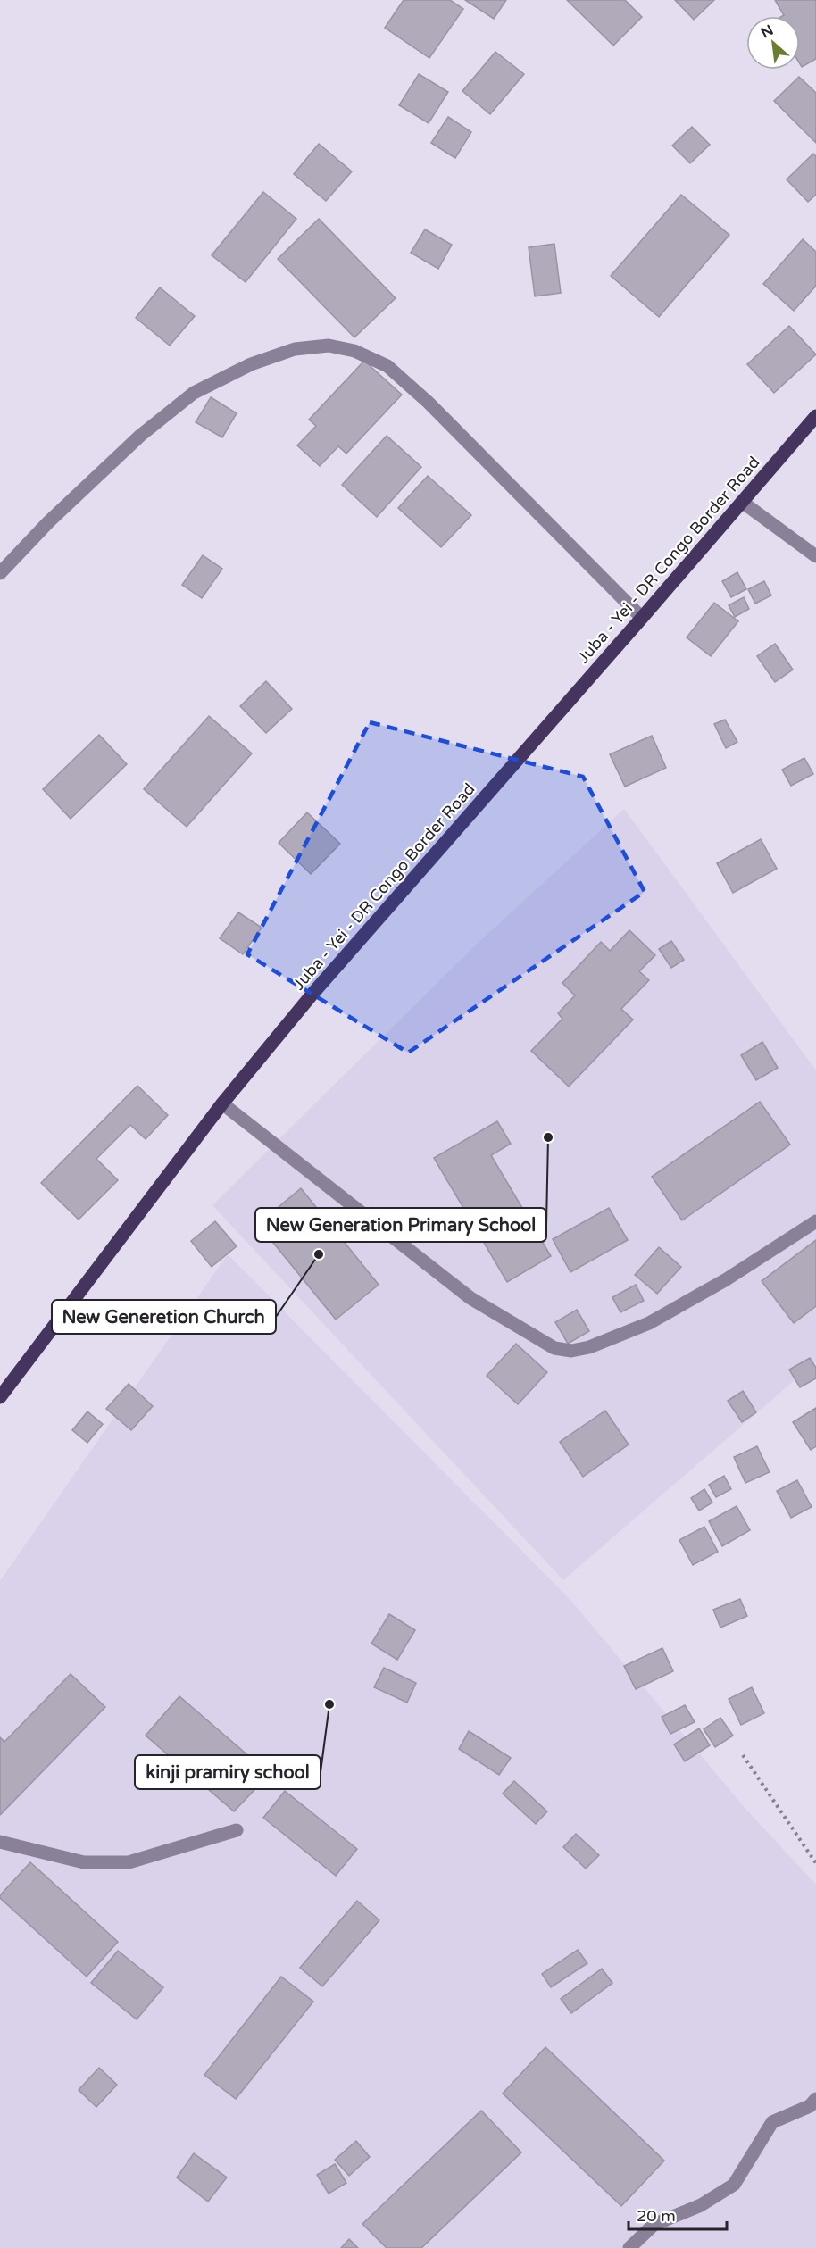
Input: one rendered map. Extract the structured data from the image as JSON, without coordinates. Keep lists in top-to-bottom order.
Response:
{
  "streets": {
    "main road": ["Juba - Yei - DR Congo Border Road"]
  },
  "places": ["New Generation Primary School", "New Generetion Church", "kinji pramiry school"],
  "scale_bar": "20 m",
  "north": "top left"
}
